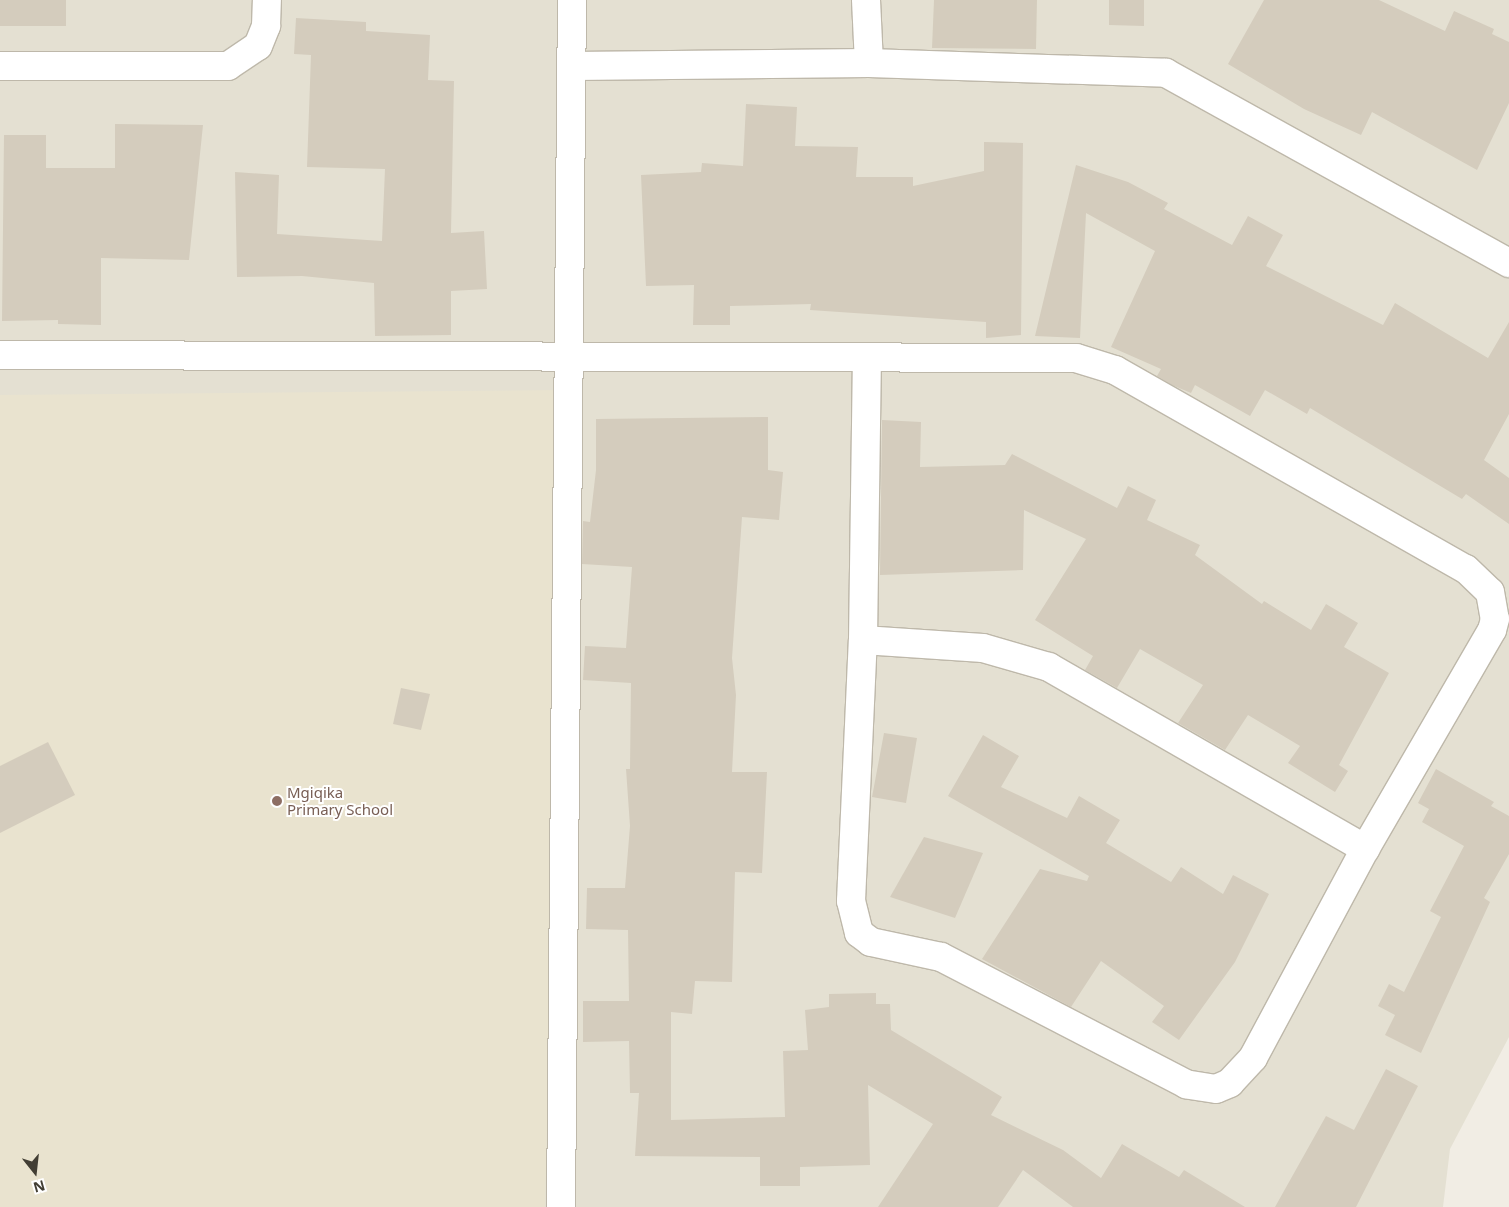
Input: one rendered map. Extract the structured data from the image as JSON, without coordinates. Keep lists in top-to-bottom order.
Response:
{
  "places": ["Mgiqika Primary School"],
  "north": "bottom"
}
